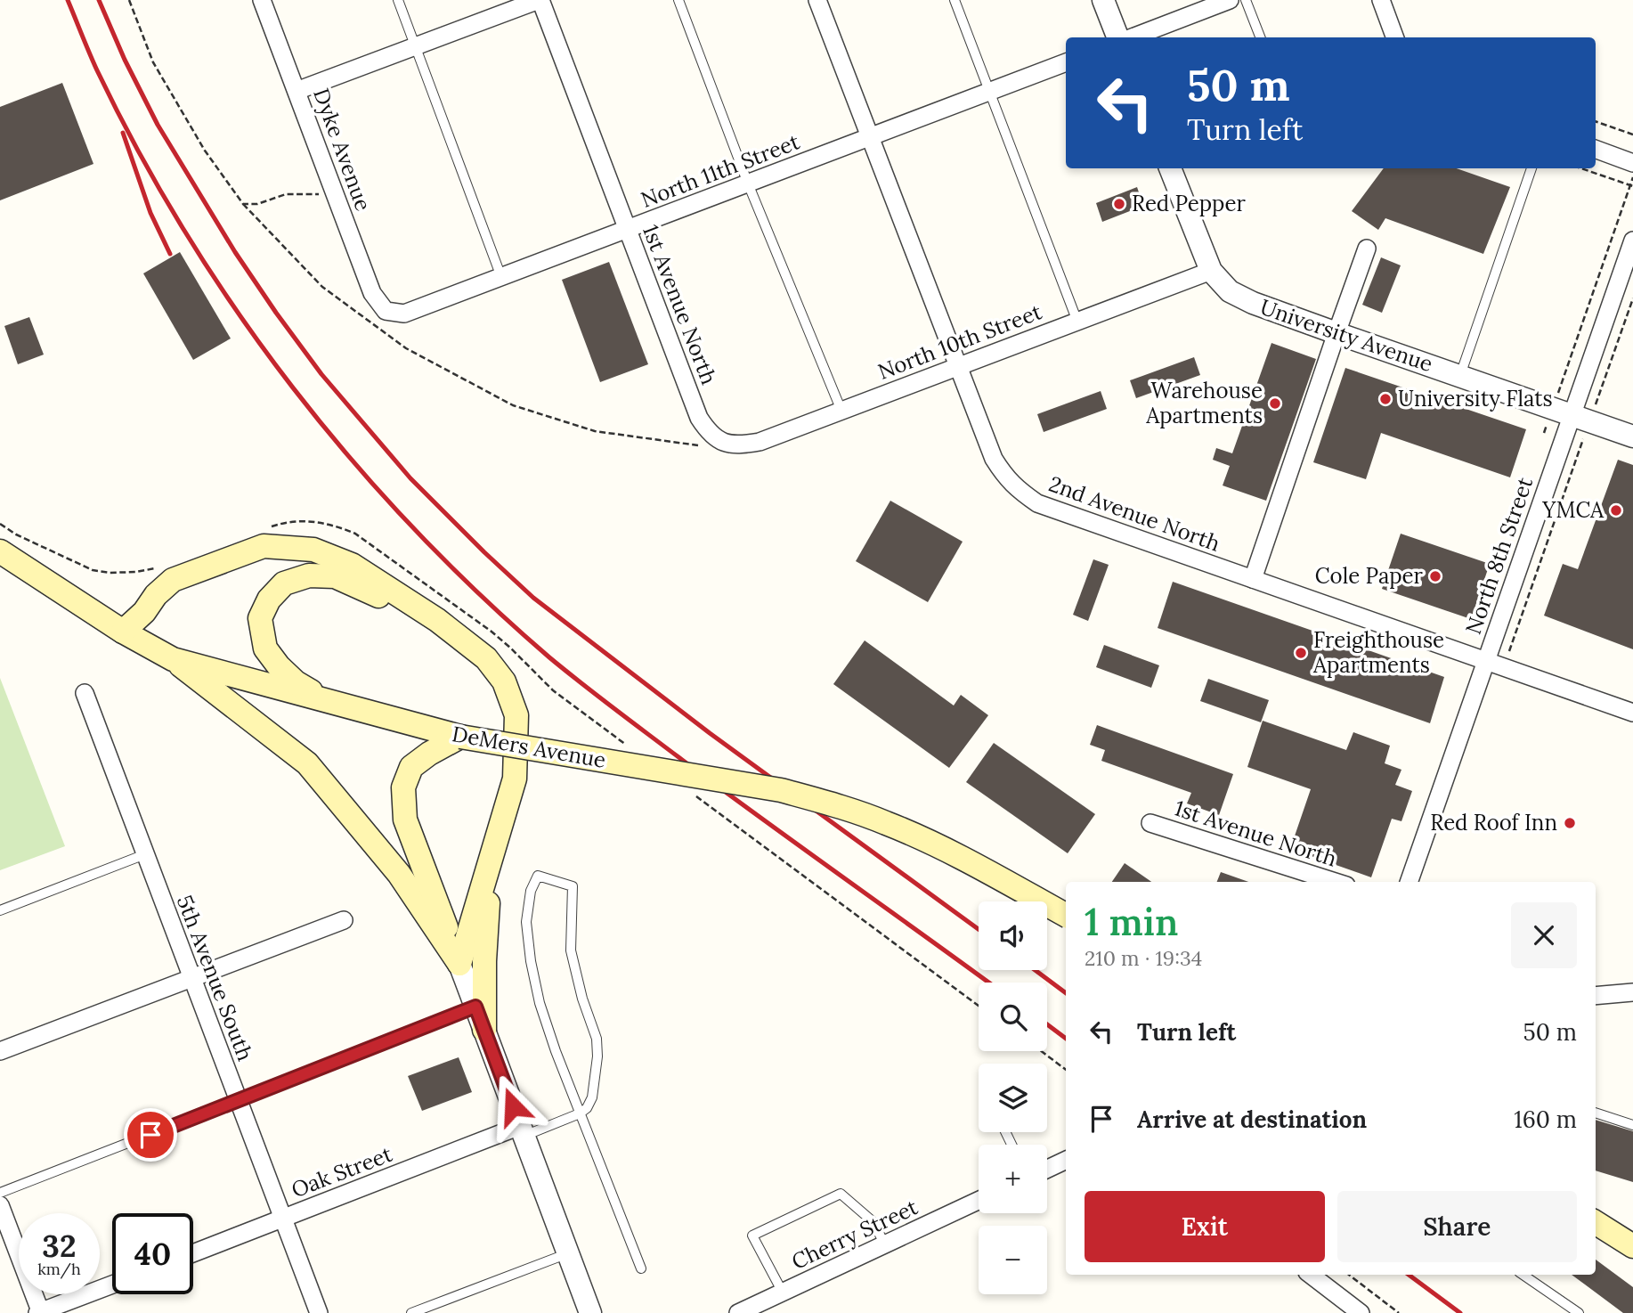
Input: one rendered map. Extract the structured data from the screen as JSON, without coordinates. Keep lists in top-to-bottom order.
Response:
{
  "streets": {
    "main road": ["DeMers Avenue"],
    "street": [
      "Dyke Avenue",
      "North 11th Street",
      "1st Avenue North",
      "University Avenue",
      "North 10th Street",
      "2nd Avenue North",
      "North 8th Street",
      "5th Avenue South",
      "Oak Street",
      "Cherry Street"
    ]
  },
  "crossings": [
    ["Dyke Avenue", "North 11th Street"],
    ["North 11th Street", "1st Avenue North"],
    ["North 11th Street", "2nd Avenue North"],
    ["1st Avenue North", "North 10th Street"],
    ["University Avenue", "North 10th Street"],
    ["University Avenue", "North 8th Street"],
    ["North 10th Street", "2nd Avenue North"],
    ["2nd Avenue North", "North 8th Street"],
    ["5th Avenue South", "Oak Street"]
  ],
  "places": [
    "Red Pepper",
    "University Flats",
    "Warehouse Apartments",
    "YMCA",
    "Cole Paper",
    "Freighthouse Apartments",
    "Red Roof Inn"
  ],
  "page": {
    "turn": ["50 m", "Turn left"],
    "heading": ["1 min", "210 m · 19:34"],
    "map_buttons": ["+", "−"],
    "list": [
      {
        "name": "Turn left",
        "value": "50 m"
      },
      {
        "name": "Arrive at destination",
        "value": "160 m"
      }
    ],
    "buttons": ["Exit", "Share"],
    "speed": "32 km/h",
    "limit": "40"
  }
}
